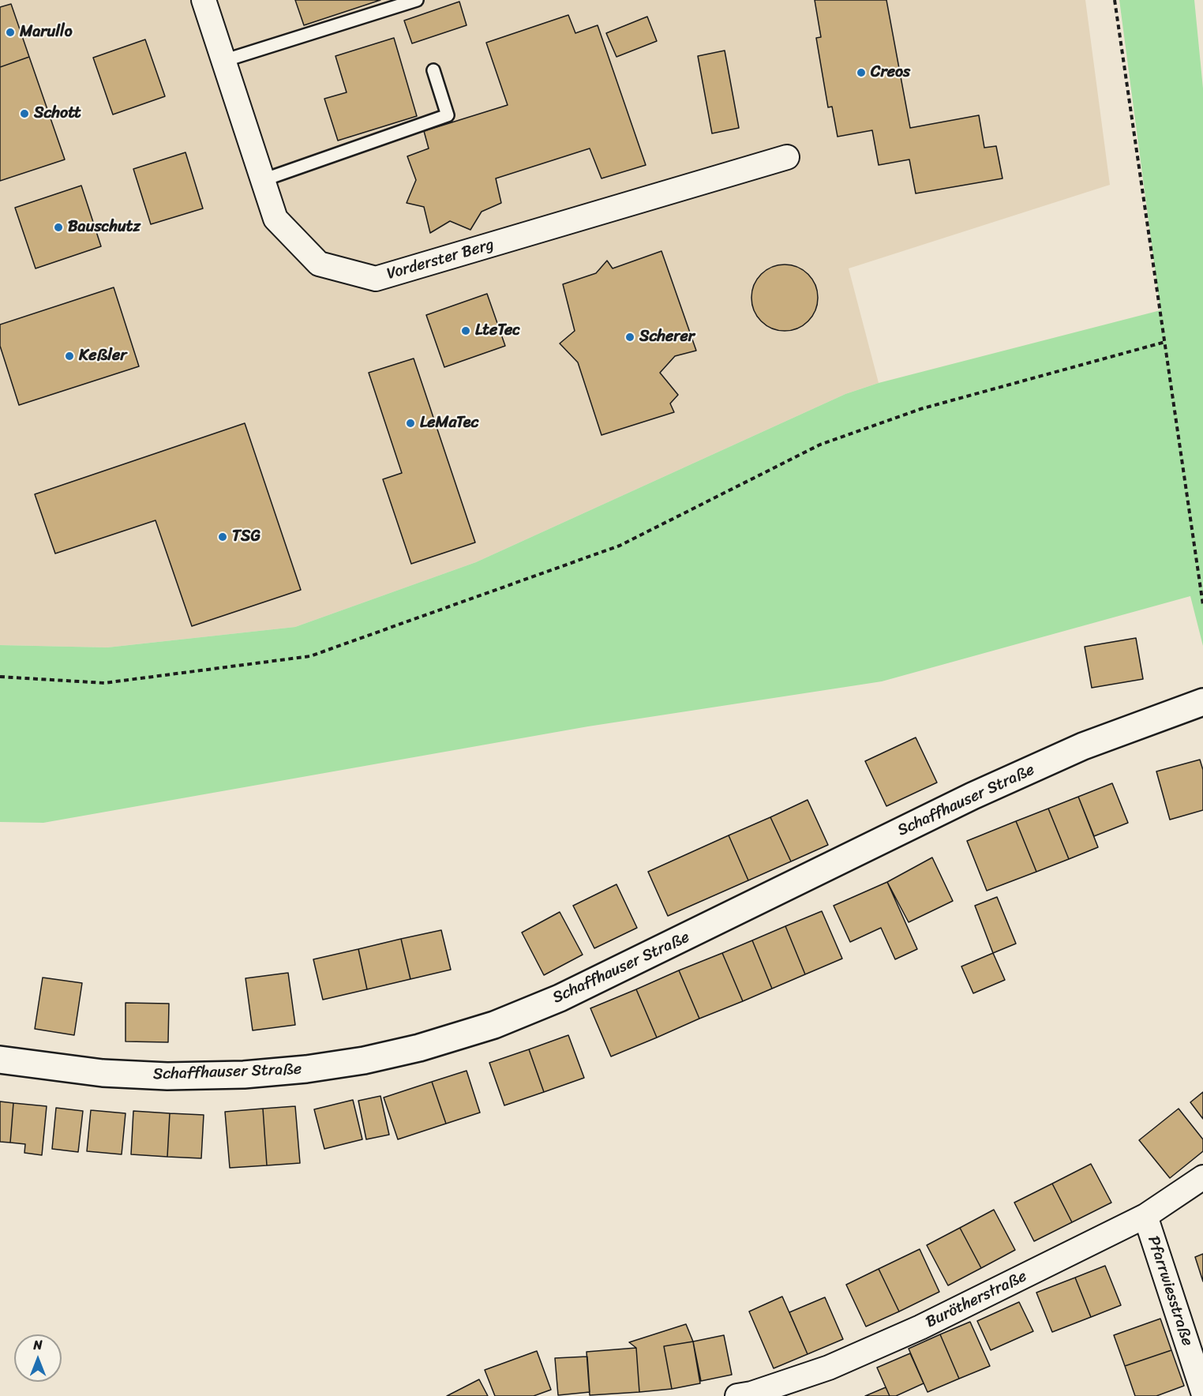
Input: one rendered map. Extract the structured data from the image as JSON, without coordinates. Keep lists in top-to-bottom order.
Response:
{
  "streets": {
    "street": [
      "Vorderster Berg",
      "Schaffhauser Straße",
      "Pfarrwiesstraße",
      "Burötherstraße"
    ]
  },
  "crossings": [
    ["Pfarrwiesstraße", "Burötherstraße"]
  ],
  "places": [
    "Marullo",
    "Creos",
    "Schott",
    "Bauschutz",
    "LteTec",
    "Scherer",
    "Keßler",
    "LeMaTec",
    "TSG"
  ],
  "north": "top"
}
